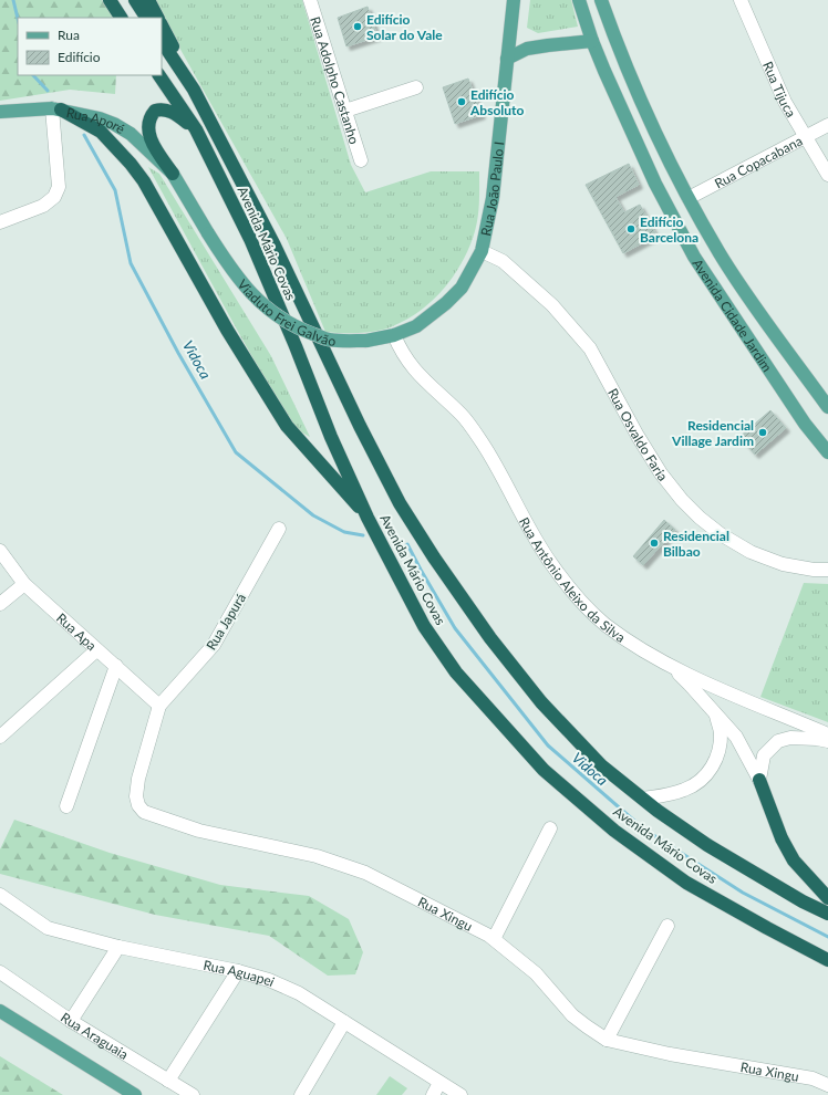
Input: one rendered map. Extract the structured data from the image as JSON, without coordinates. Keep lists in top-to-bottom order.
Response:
{
  "streets": {
    "highway": ["Avenida Mário Covas"],
    "main road": [
      "Rua Aporé",
      "Rua João Paulo I",
      "Viaduto Frei Galvão",
      "Avenida Cidade Jardim"
    ],
    "street": [
      "Rua Adolpho Castanho",
      "Rua Tijuca",
      "Rua Copacabana",
      "Rua Osvaldo Faria",
      "Rua Antônio Aleixo da Silva",
      "Rua Japurá",
      "Rua Apa",
      "Rua Xingu",
      "Rua Aguapei",
      "Rua Araguaia"
    ]
  },
  "crossings": [
    ["Rua Tijuca", "Rua Copacabana"],
    ["Rua Aporé", "Viaduto Frei Galvão"],
    ["Rua Copacabana", "Avenida Cidade Jardim"],
    ["Rua João Paulo I", "Viaduto Frei Galvão"],
    ["Rua João Paulo I", "Rua Osvaldo Faria"],
    ["Rua João Paulo I", "Rua Antônio Aleixo da Silva"],
    ["Viaduto Frei Galvão", "Rua Antônio Aleixo da Silva"],
    ["Rua Japurá", "Rua Apa"],
    ["Rua Japurá", "Rua Xingu"],
    ["Rua Apa", "Rua Xingu"]
  ],
  "water": ["Vidoca"],
  "places": [
    "Edifício Solar do Vale",
    "Edifício Absoluto",
    "Edifício Barcelona",
    "Residencial Village Jardim",
    "Residencial Bilbao"
  ],
  "legend": ["Rua", "Edifício"]
}
